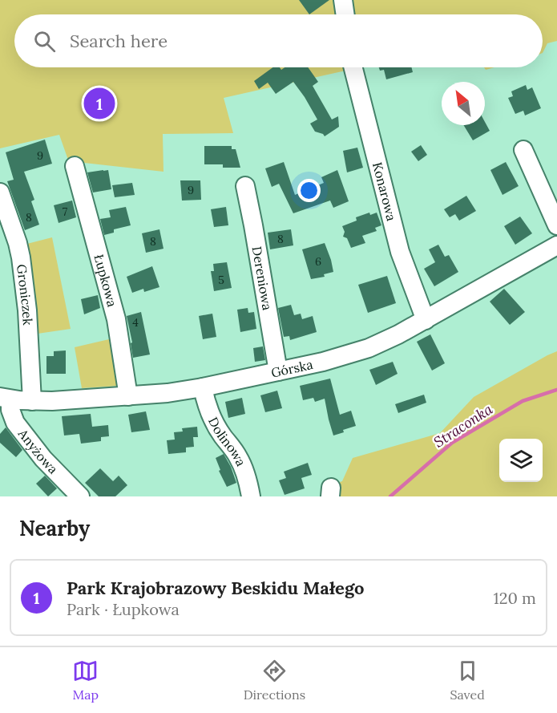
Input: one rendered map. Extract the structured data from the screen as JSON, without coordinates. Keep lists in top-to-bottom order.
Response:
{
  "streets": {
    "street": [
      "Konarowa",
      "Dereniowa",
      "Łupkowa",
      "Groniczek",
      "Górska",
      "Dolinowa",
      "Anyżowa"
    ]
  },
  "crossings": [
    ["Konarowa", "Górska"],
    ["Dereniowa", "Górska"],
    ["Łupkowa", "Górska"],
    ["Groniczek", "Górska"],
    ["Górska", "Dolinowa"],
    ["Górska", "Anyżowa"]
  ],
  "water": ["Straconka"],
  "house_numbers": [
    "9",
    "9",
    "7",
    "8",
    "8",
    "8",
    "6",
    "5",
    "4"
  ],
  "north": "top left",
  "page": {
    "search": "Search here",
    "pins": "1",
    "heading": "Nearby",
    "list": [
      {
        "mark": "1",
        "name": "Park Krajobrazowy Beskidu Małego",
        "note": "Park · Łupkowa",
        "value": "120 m"
      }
    ],
    "nav": ["Map", "Directions", "Saved"]
  }
}
